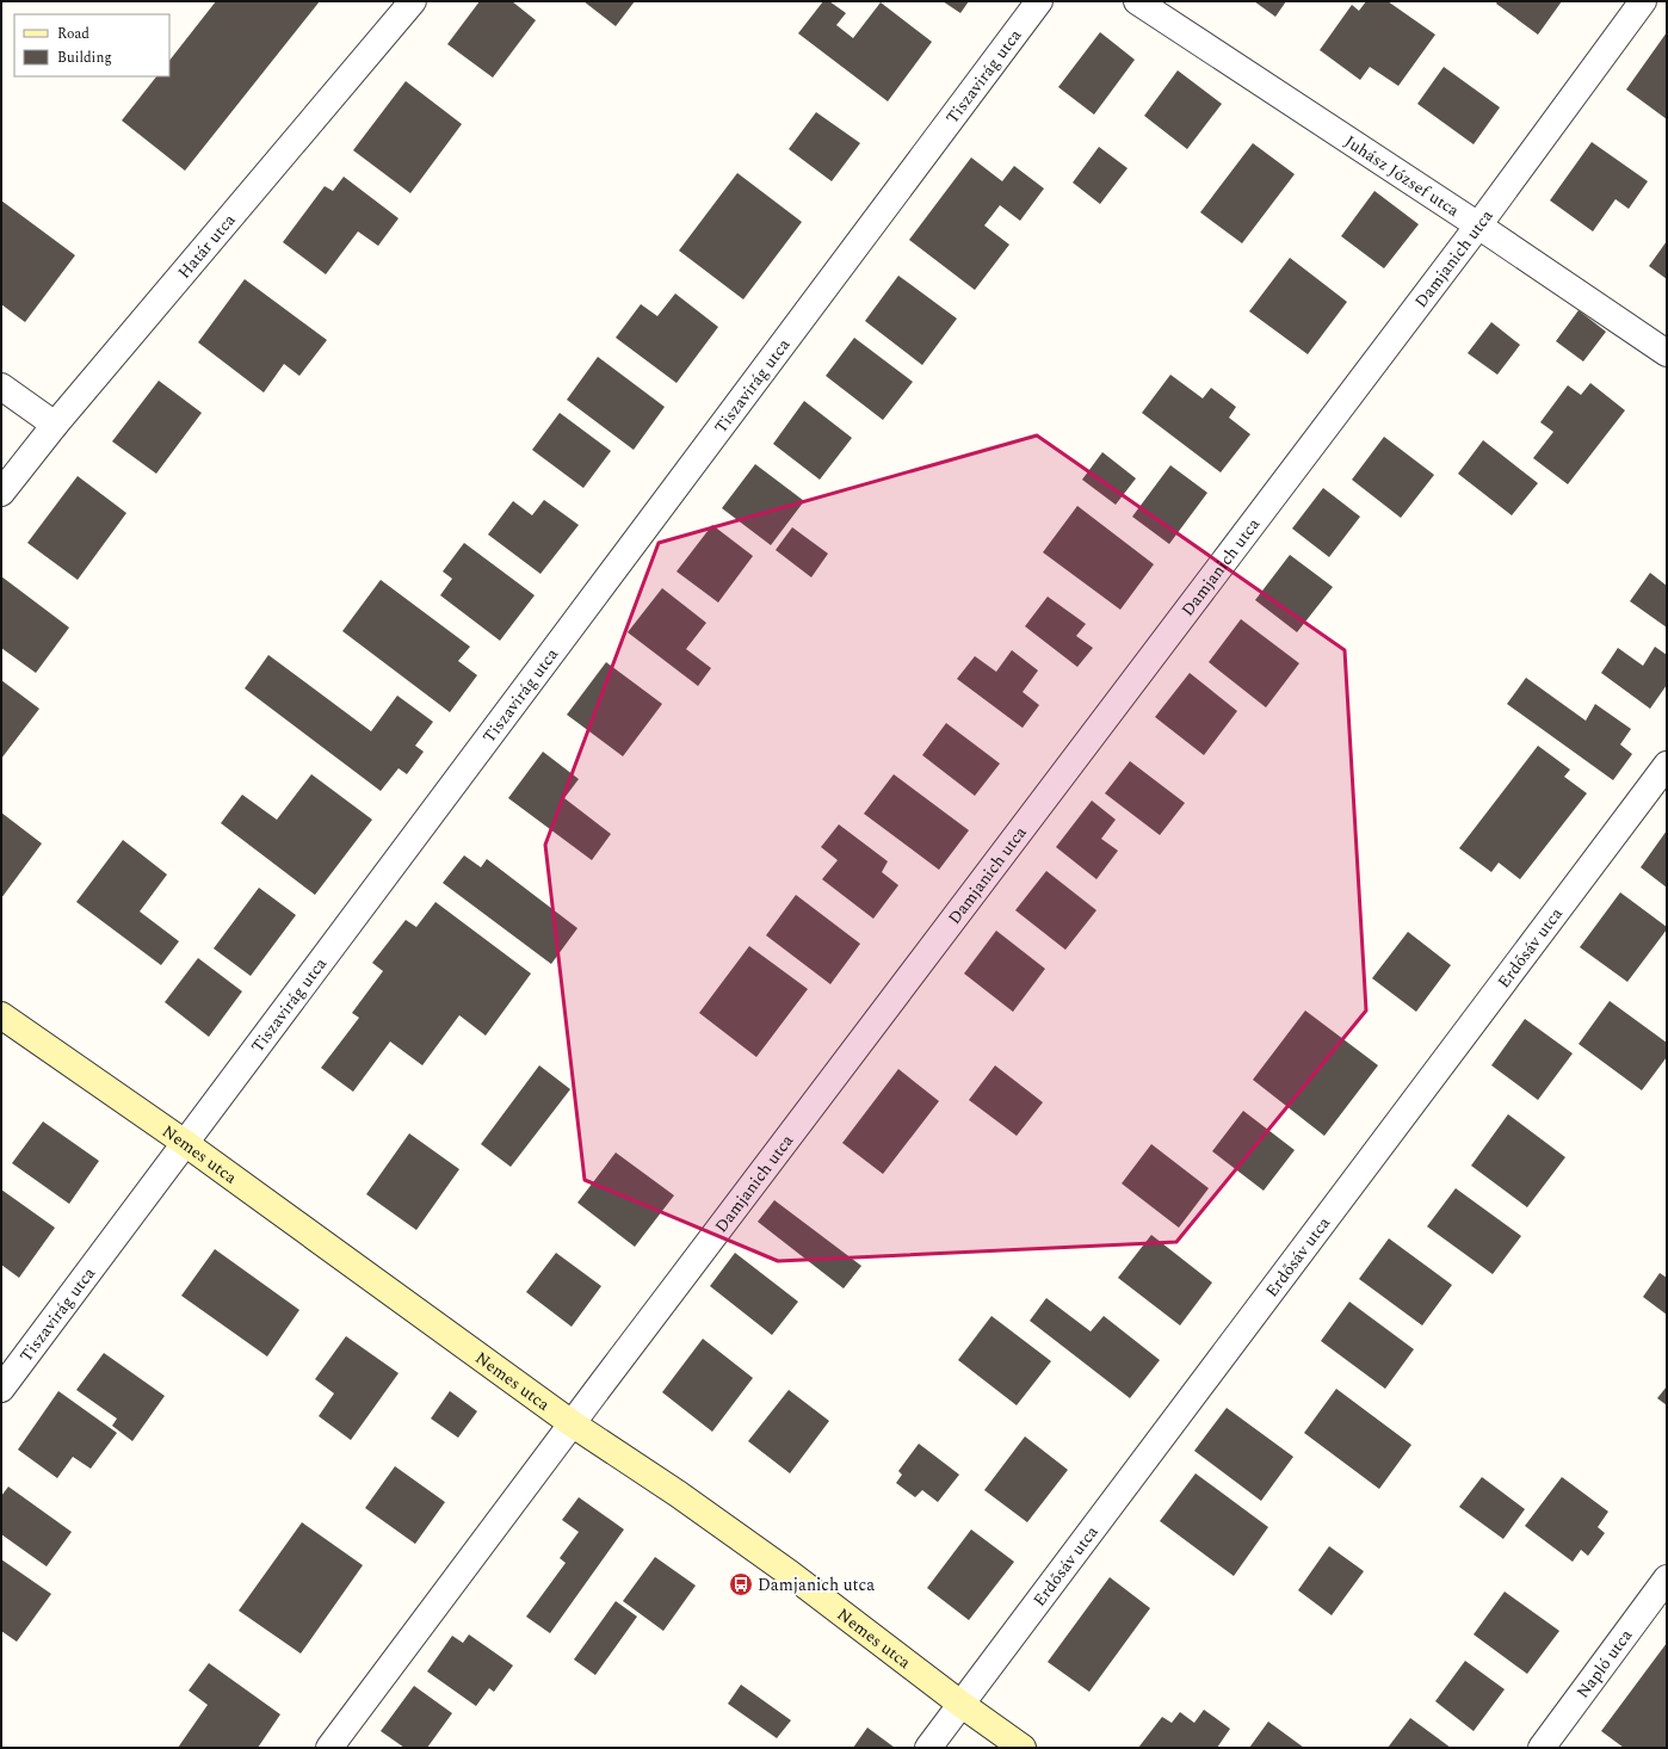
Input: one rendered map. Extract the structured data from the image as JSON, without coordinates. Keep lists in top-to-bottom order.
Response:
{
  "streets": {
    "street": [
      "Tiszavirág utca",
      "Juhász József utca",
      "Határ utca",
      "Damjanich utca",
      "Erdősáv utca",
      "Nemes utca",
      "Napló utca"
    ]
  },
  "crossings": [
    ["Tiszavirág utca", "Nemes utca"],
    ["Juhász József utca", "Damjanich utca"],
    ["Damjanich utca", "Nemes utca"],
    ["Erdősáv utca", "Nemes utca"]
  ],
  "places": {
    "bus stop": ["Damjanich utca"]
  },
  "legend": ["Road", "Building"]
}
